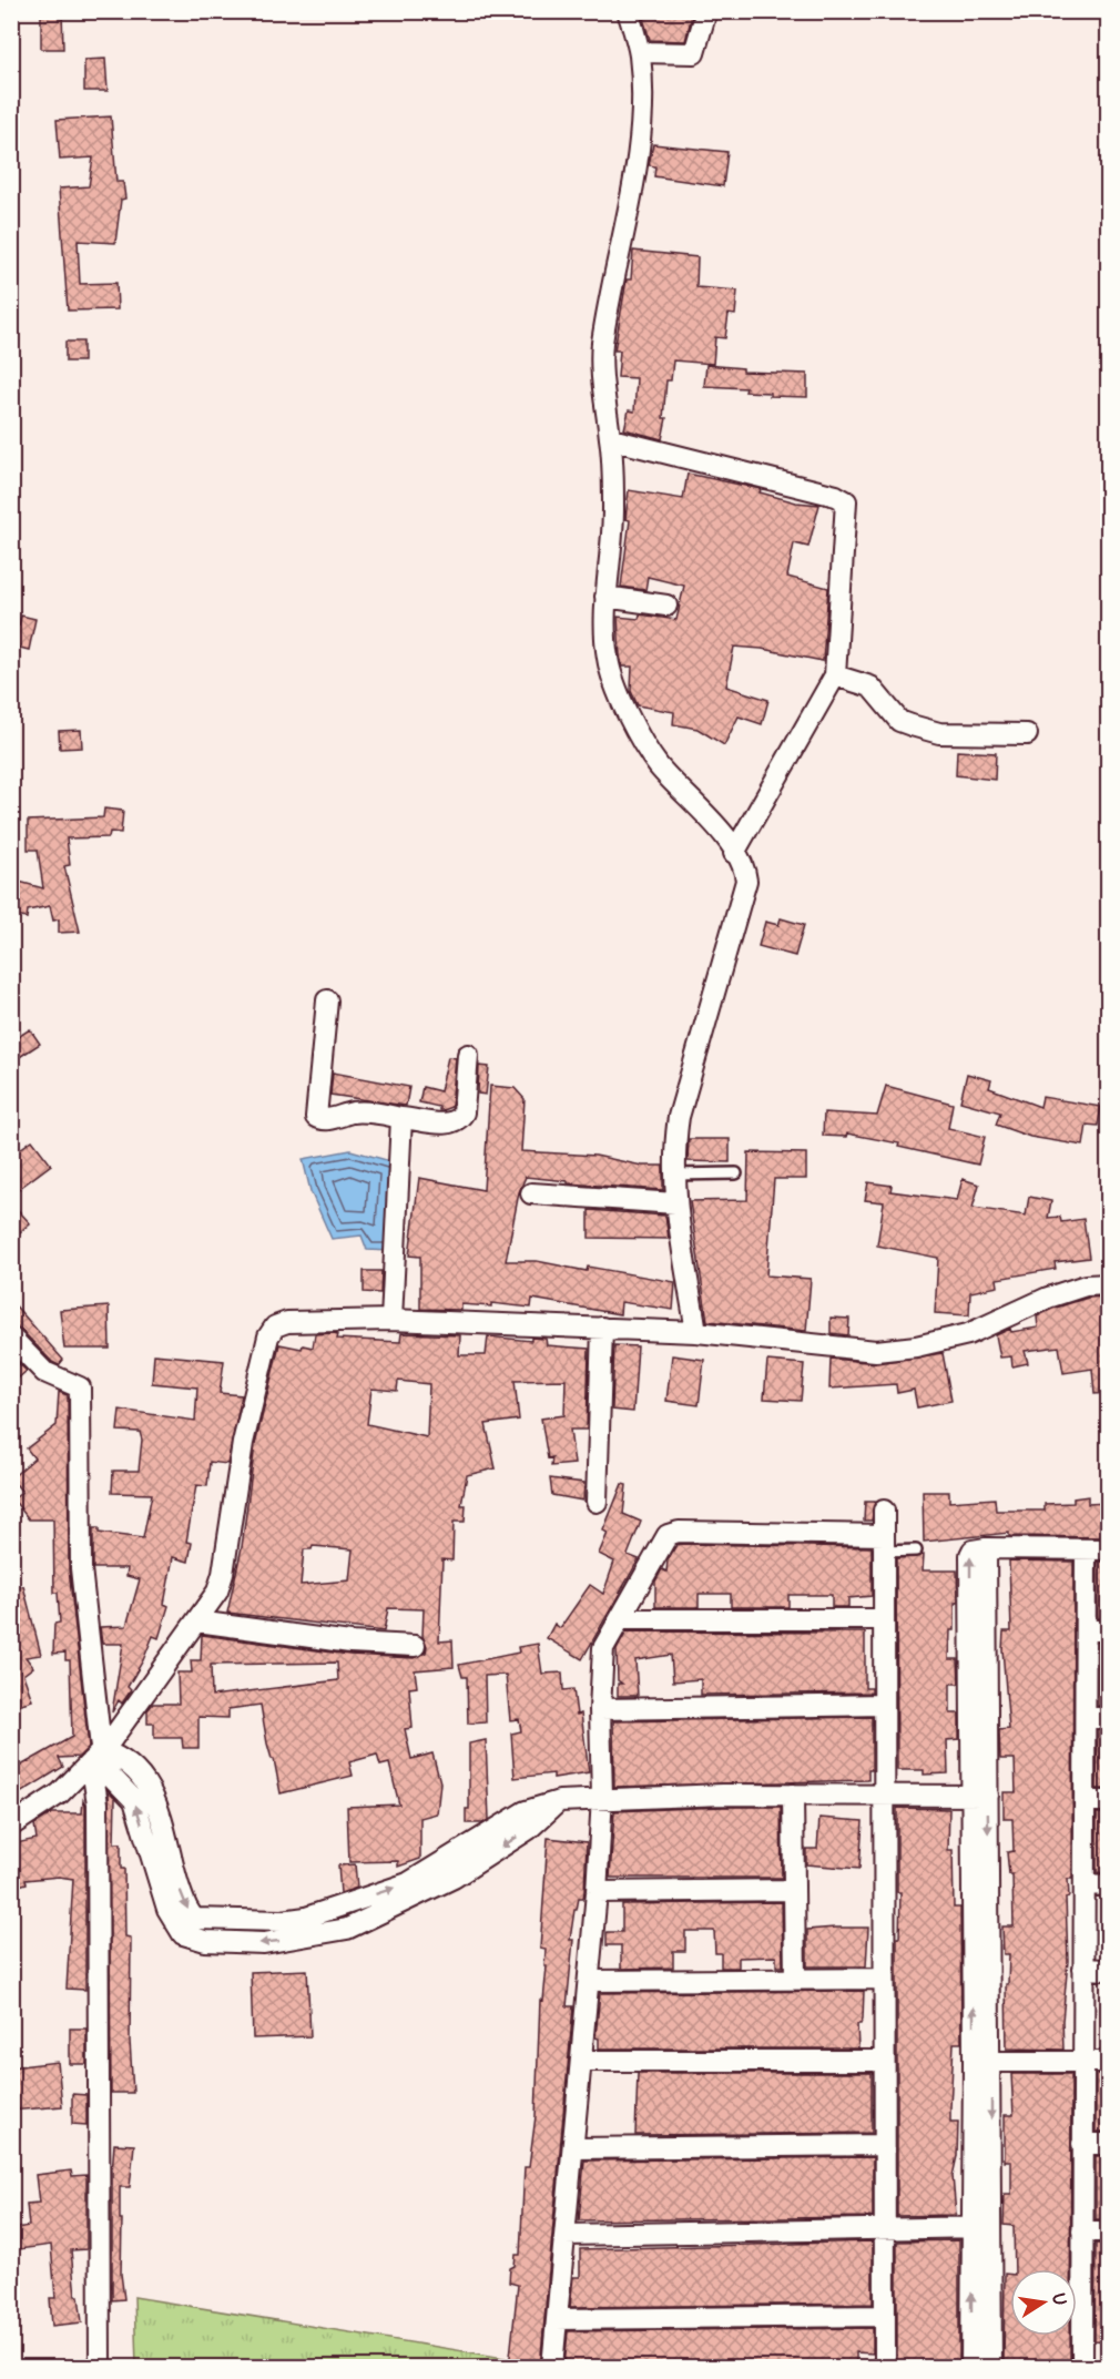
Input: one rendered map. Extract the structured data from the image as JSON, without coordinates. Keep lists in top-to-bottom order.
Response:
{
  "north": "right"
}
